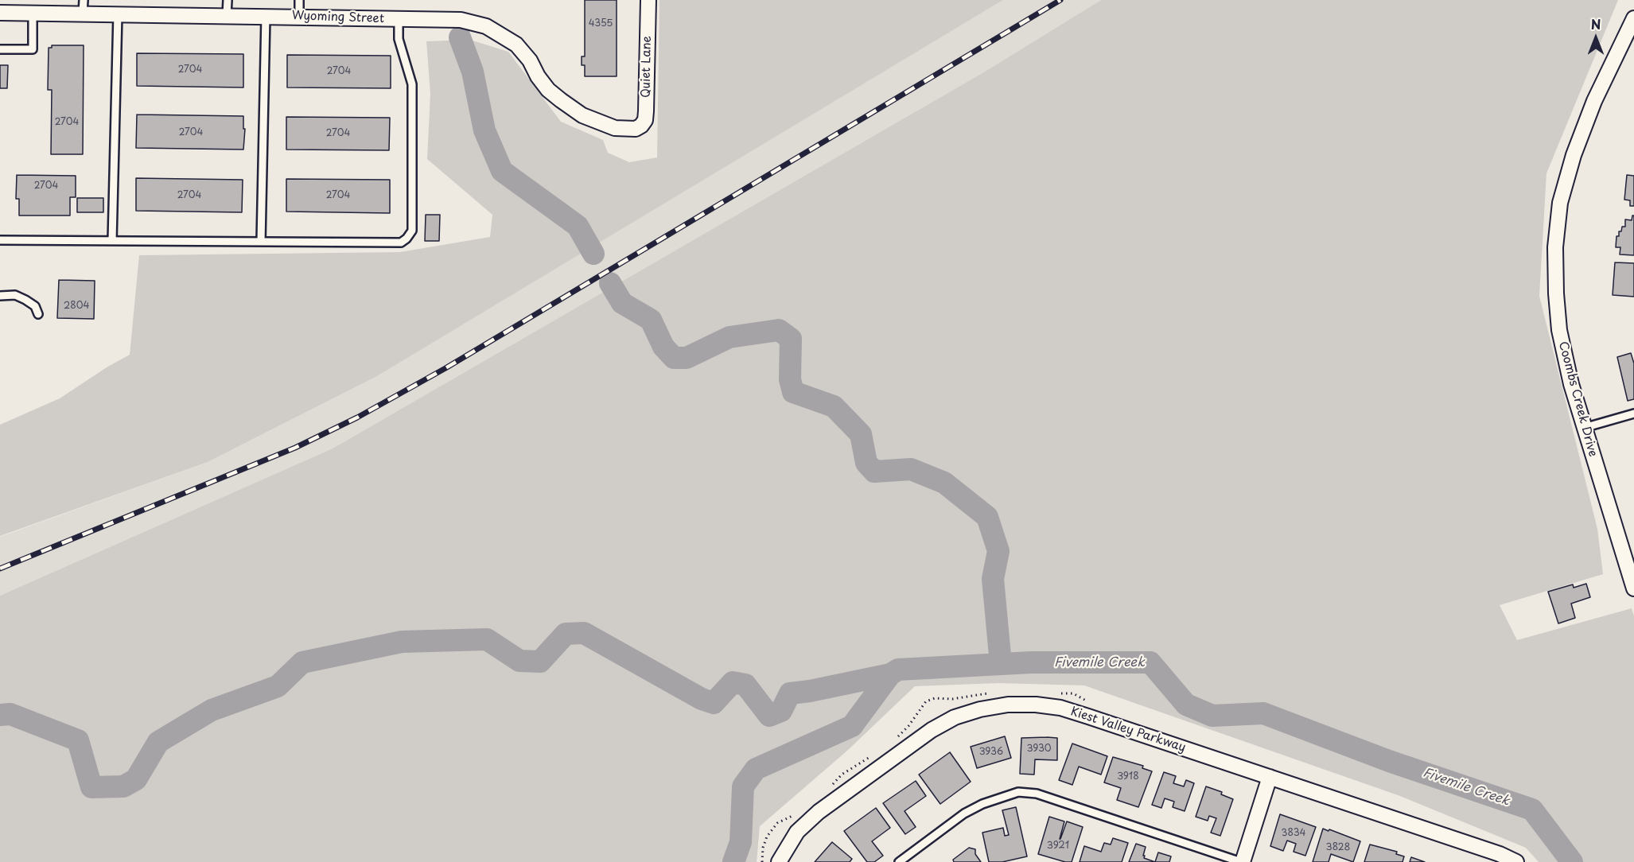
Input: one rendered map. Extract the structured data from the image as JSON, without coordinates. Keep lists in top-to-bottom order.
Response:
{
  "streets": {
    "street": [
      "Wyoming Street",
      "Quiet Lane",
      "Coombs Creek Drive",
      "Kiest Valley Parkway"
    ]
  },
  "crossings": [
    ["Wyoming Street", "Quiet Lane"]
  ],
  "water": ["Fivemile Creek"],
  "house_numbers": [
    "4355",
    "2704",
    "2704",
    "2704",
    "2704",
    "2704",
    "2704",
    "2704",
    "2704",
    "2804",
    "3930",
    "3936",
    "3918",
    "3834",
    "3921",
    "3828"
  ],
  "north": "top"
}
